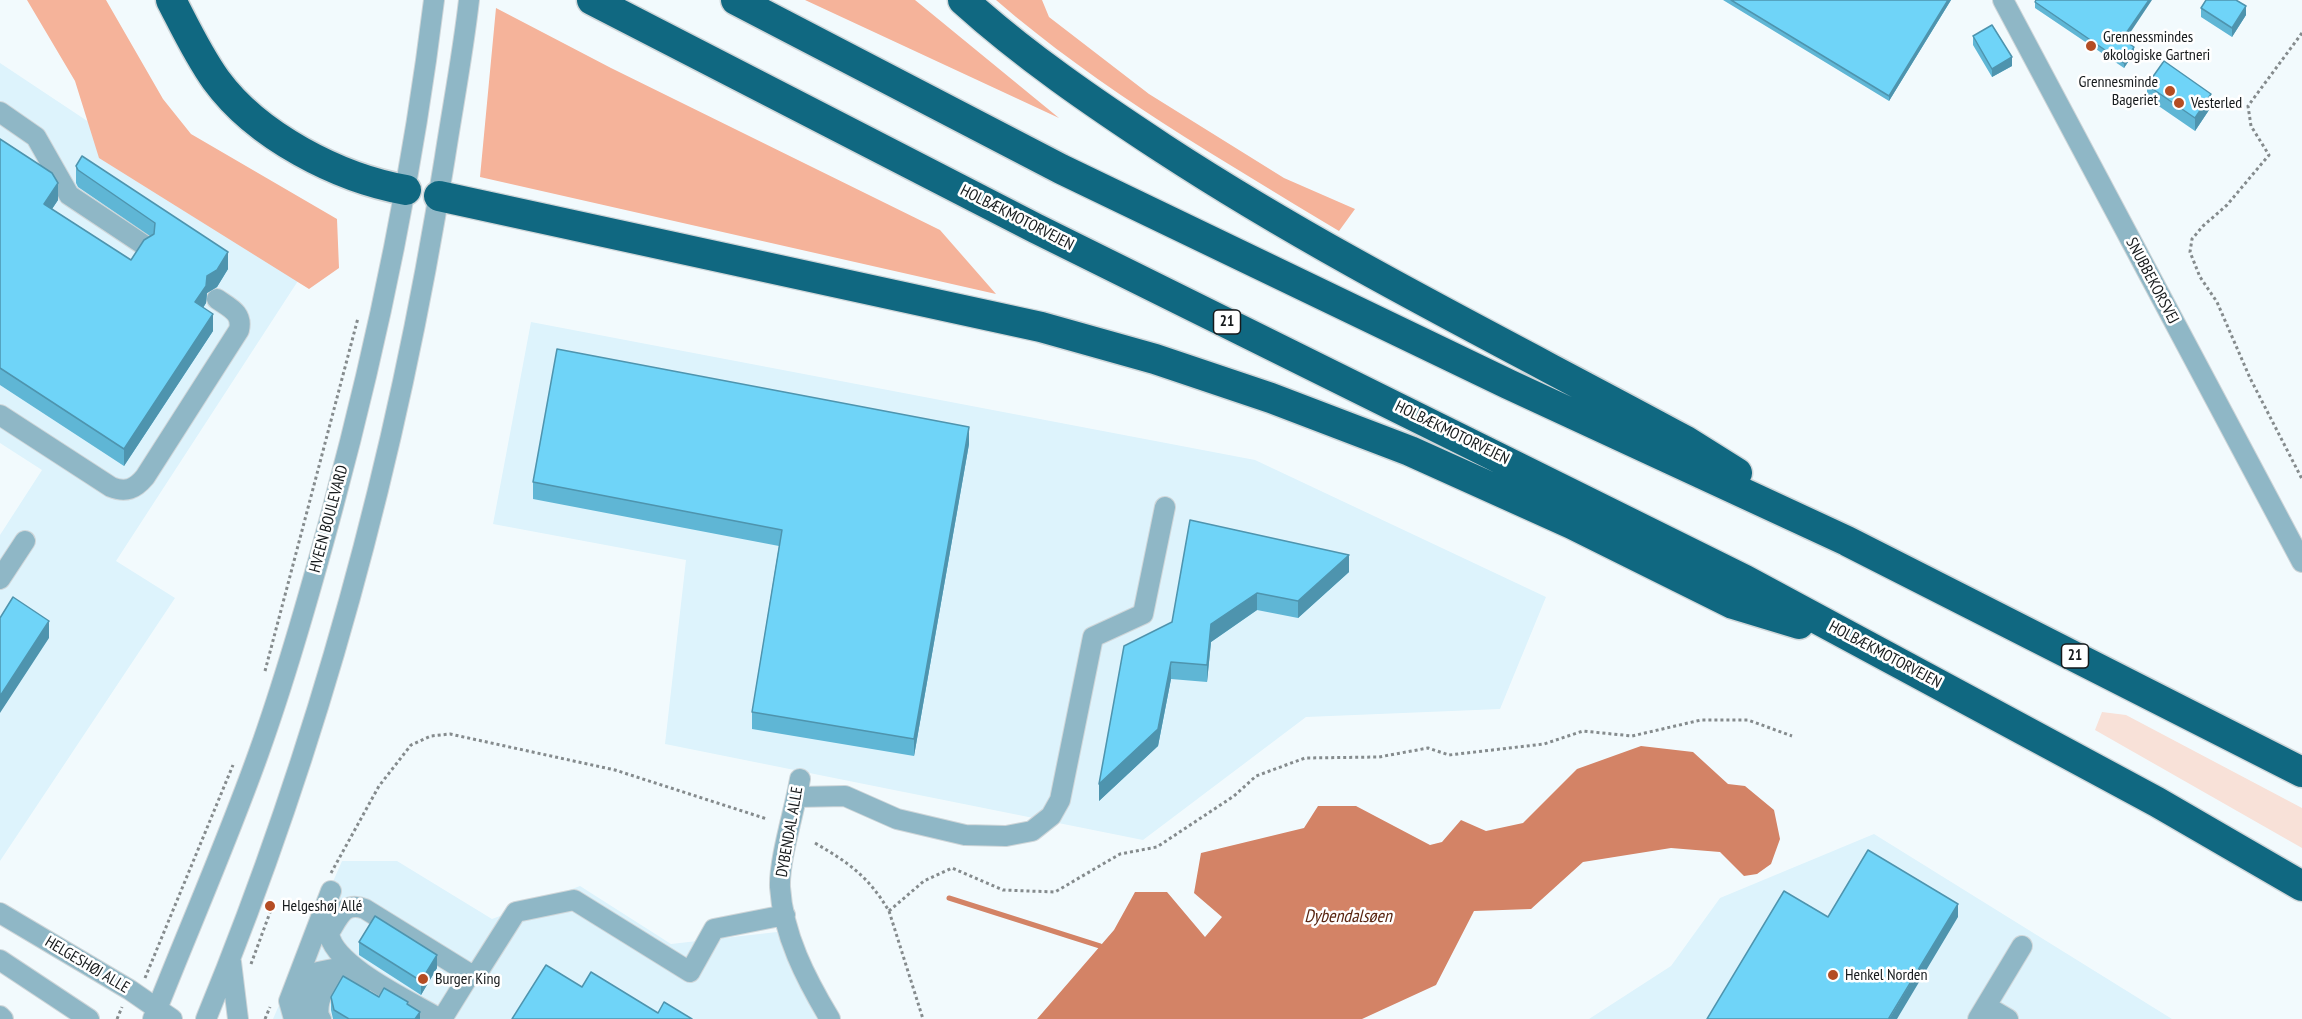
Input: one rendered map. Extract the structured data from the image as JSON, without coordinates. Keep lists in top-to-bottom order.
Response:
{
  "streets": {
    "highway": ["HOLBÆKMOTORVEJEN", "21"],
    "street": [
      "SNUBBEKORSVEJ",
      "HVEEN BOULEVARD",
      "DYBENDAL ALLE",
      "HELGESHØJ ALLE"
    ]
  },
  "crossings": [
    ["HVEEN BOULEVARD", "HELGESHØJ ALLE"]
  ],
  "water": ["Dybendalsøen"],
  "places": [
    "Grennessmindes økologiske Gartneri",
    "Grennesminde Bageriet",
    "Vesterled",
    "Helgeshøj Allé",
    "Henkel Norden",
    "Burger King"
  ]
}
